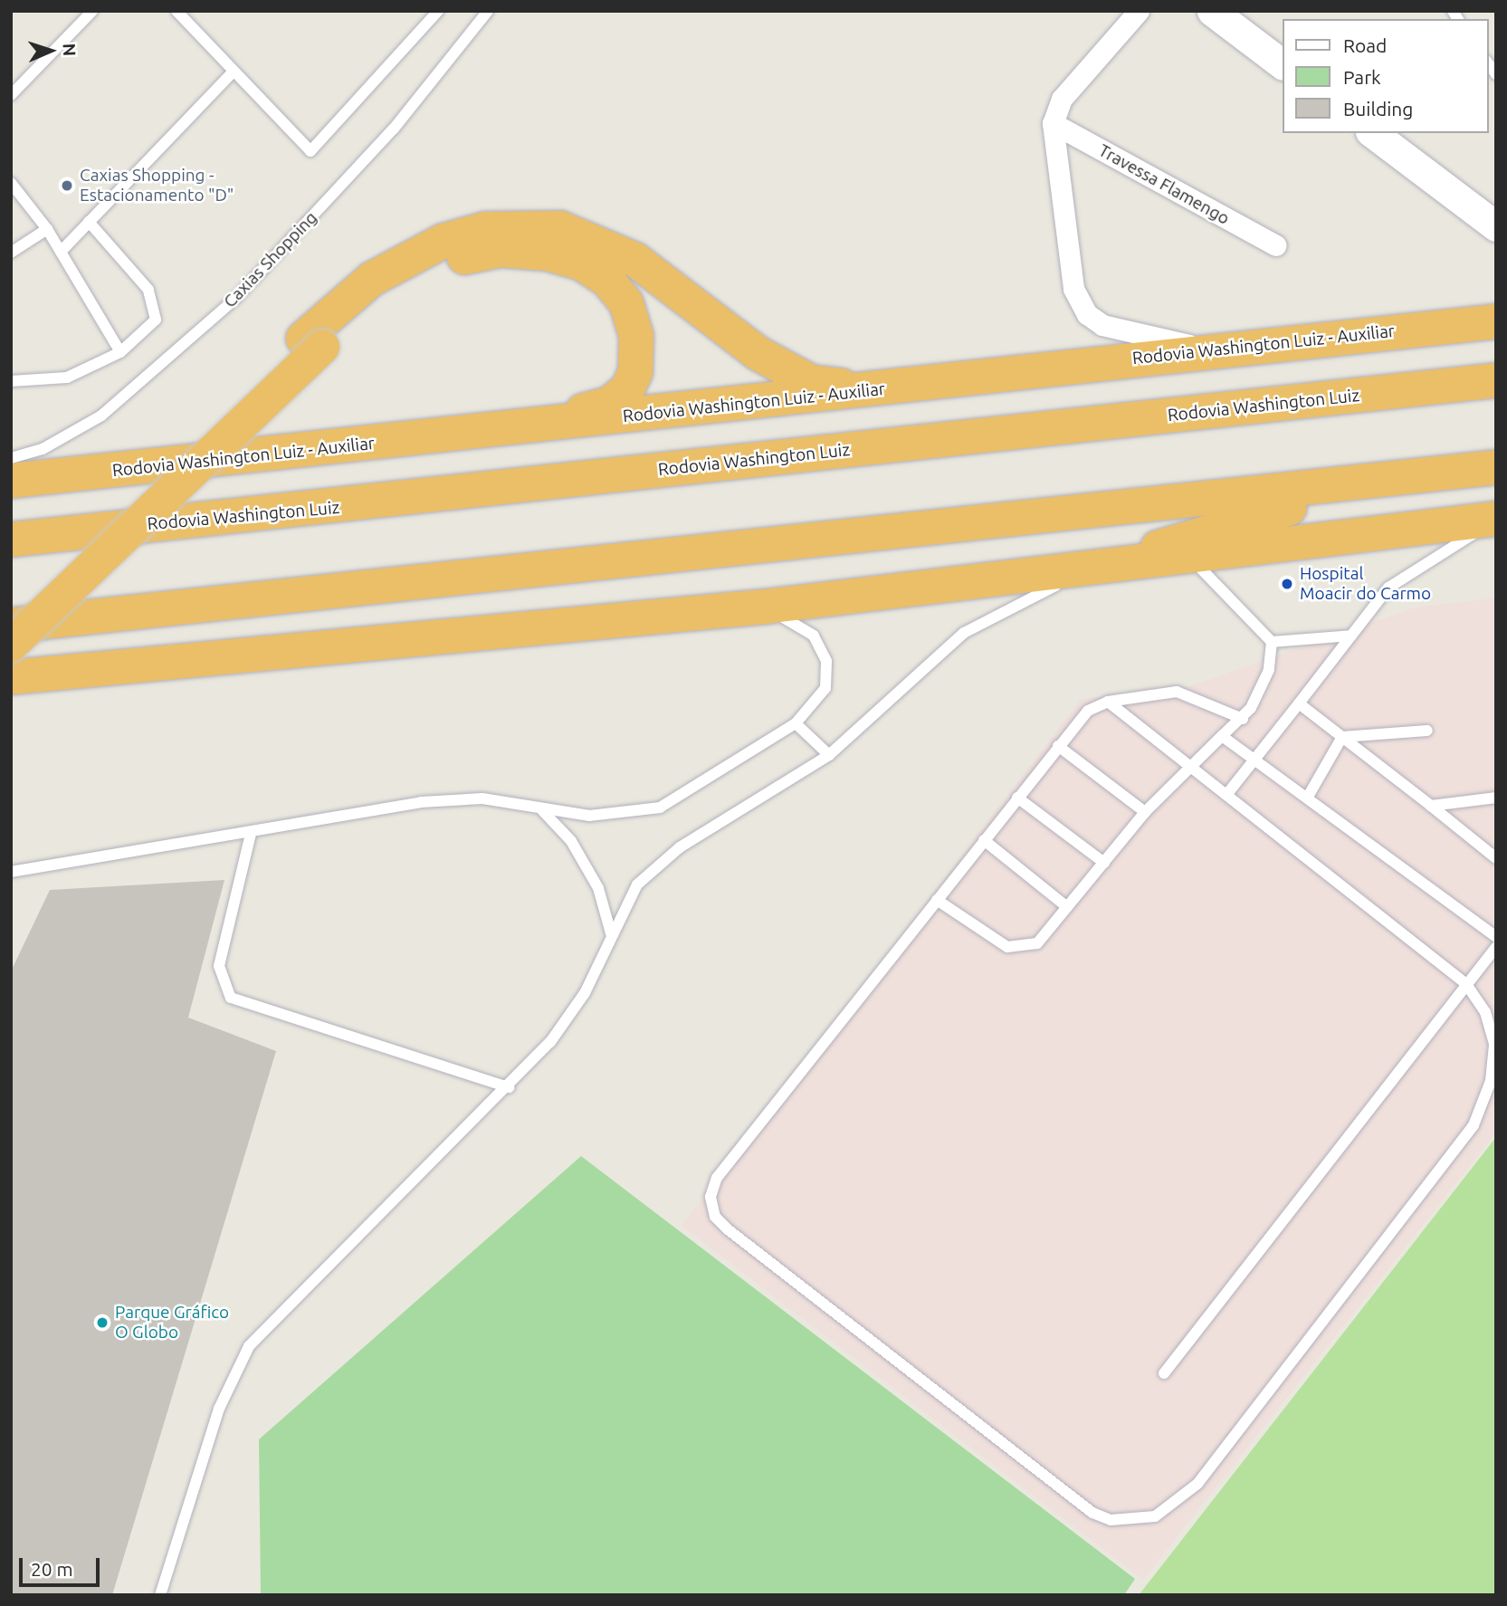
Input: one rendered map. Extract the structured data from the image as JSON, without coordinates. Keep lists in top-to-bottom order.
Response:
{
  "streets": {
    "highway": ["Rodovia Washington Luiz - Auxiliar", "Rodovia Washington Luiz"],
    "street": ["Travessa Flamengo"],
    "lane": ["Caxias Shopping"]
  },
  "places": ["Caxias Shopping - Estacionamento \"D\"", "Hospital Moacir do Carmo", "Parque Gráfico O Globo"],
  "legend": ["Road", "Park", "Building"],
  "scale_bar": "20 m",
  "north": "right"
}
